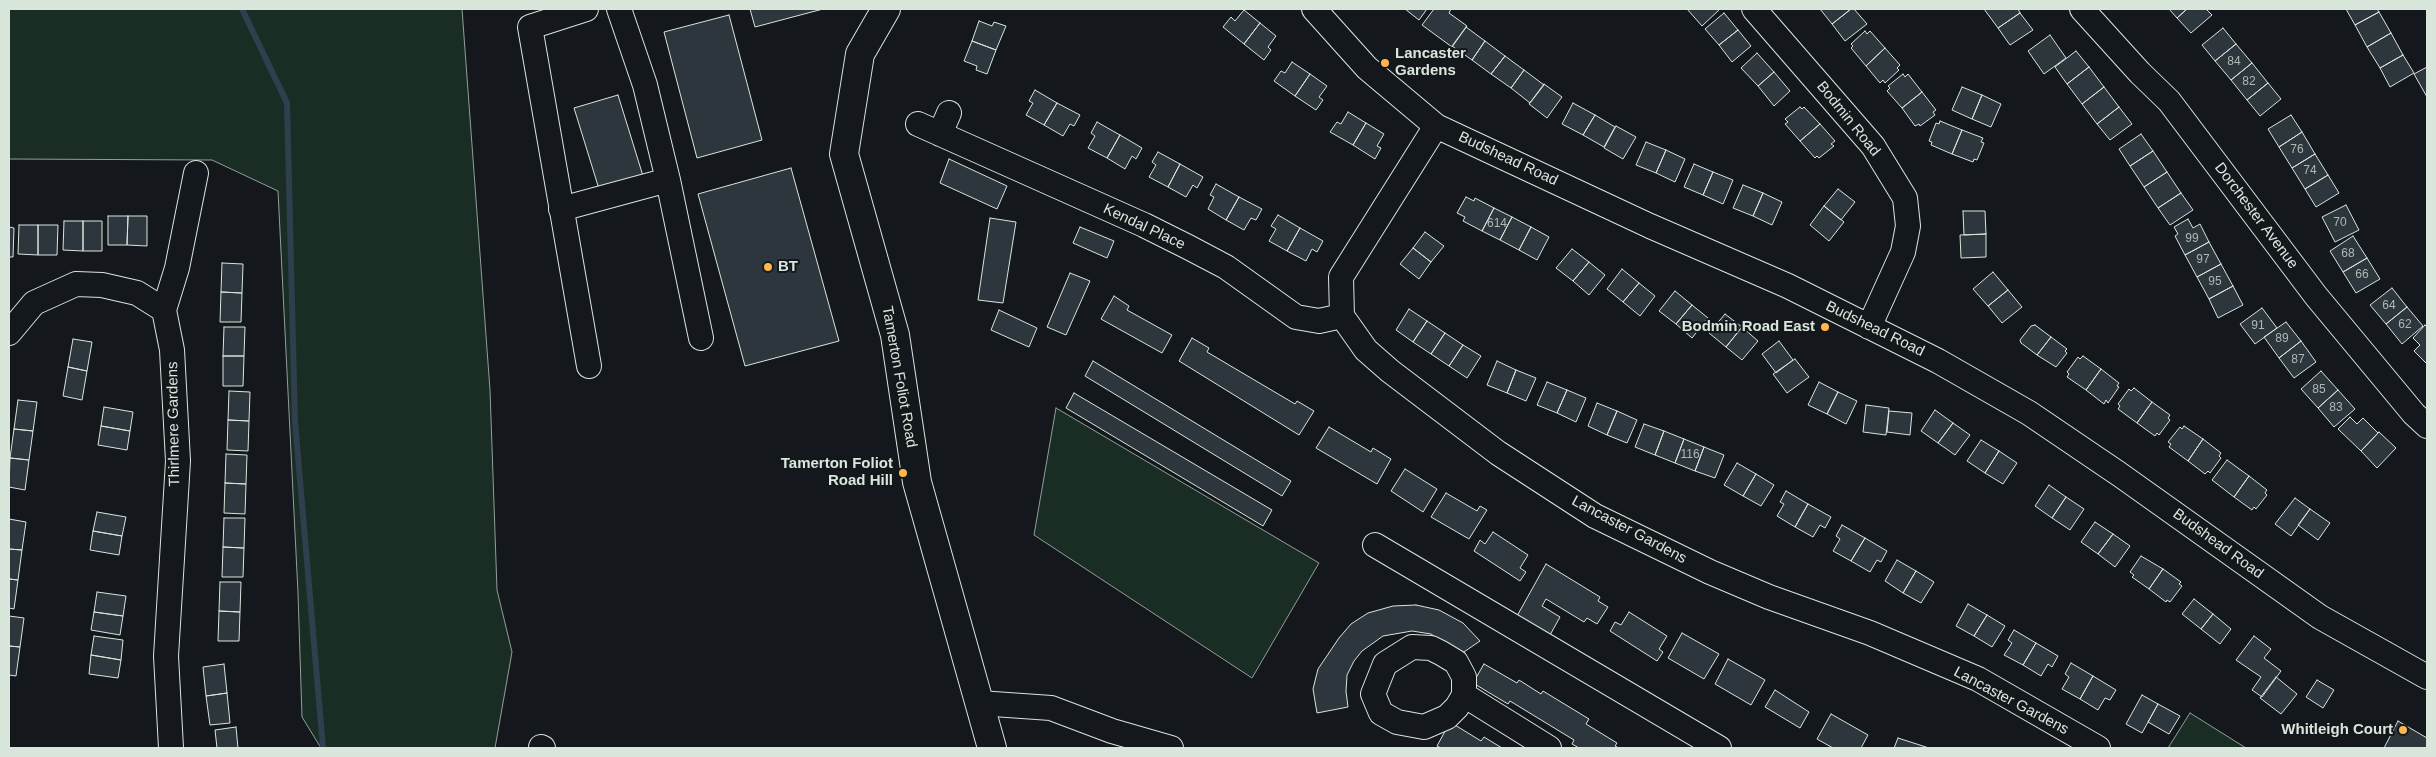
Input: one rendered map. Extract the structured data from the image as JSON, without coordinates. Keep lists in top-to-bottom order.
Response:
{
  "streets": {
    "main road": ["Tamerton Foliot Road"],
    "street": [
      "Bodmin Road",
      "Budshead Road",
      "Dorchester Avenue",
      "Kendal Place",
      "Thirlmere Gardens",
      "Lancaster Gardens"
    ]
  },
  "crossings": [
    ["Bodmin Road", "Budshead Road"],
    ["Kendal Place", "Lancaster Gardens"]
  ],
  "places": [
    "Lancaster Gardens",
    "BT",
    "Bodmin Road East",
    "Tamerton Foliot Road Hill",
    "Whitleigh Court"
  ],
  "house_numbers": [
    "84",
    "82",
    "76",
    "74",
    "70",
    "614",
    "99",
    "68",
    "97",
    "66",
    "95",
    "64",
    "62",
    "91",
    "89",
    "87",
    "85",
    "83",
    "116"
  ]
}
